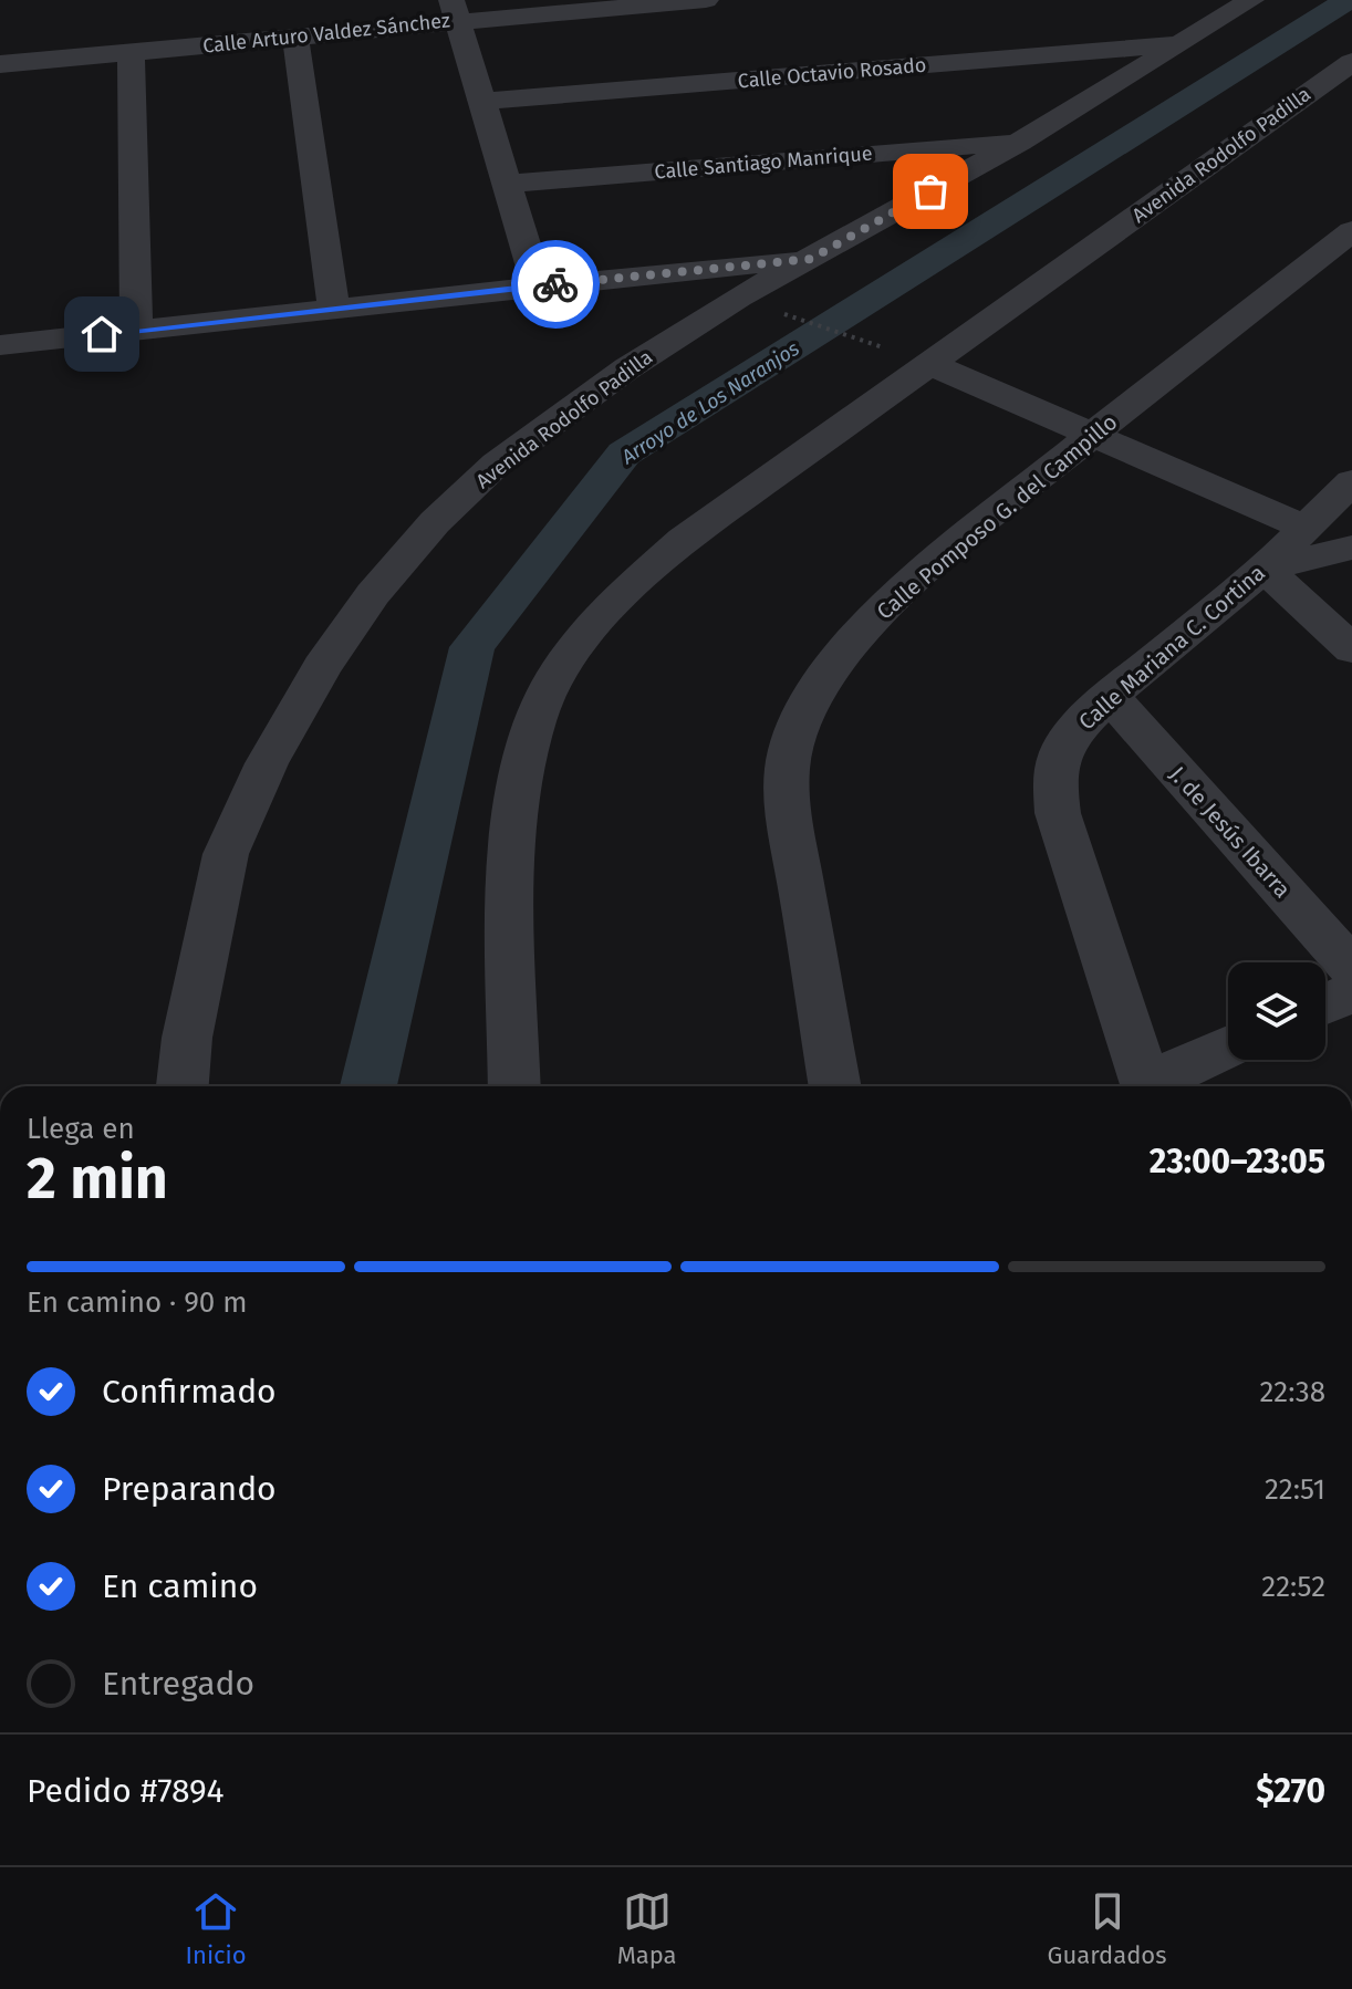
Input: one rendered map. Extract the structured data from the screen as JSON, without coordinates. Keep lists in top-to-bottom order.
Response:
{
  "streets": {
    "street": [
      "Calle Arturo Valdez Sánchez",
      "Calle Octavio Rosado",
      "Avenida Rodolfo Padilla",
      "Calle Santiago Manrique",
      "Calle Pomposo G. del Campillo",
      "Calle Mariana C. Cortina",
      "J. de Jesús Ibarra"
    ]
  },
  "crossings": [
    ["Calle Octavio Rosado", "Avenida Rodolfo Padilla"],
    ["Avenida Rodolfo Padilla", "Calle Santiago Manrique"],
    ["Calle Mariana C. Cortina", "J. de Jesús Ibarra"]
  ],
  "water": ["Arroyo de Los Naranjos"],
  "page": {
    "heading": ["2 min", "Llega en", "23:00–23:05"],
    "panel": ["Pedido #7894", "$270"],
    "bar": "En camino · 90 m",
    "list": [
      ["Confirmado", "22:38"],
      ["Preparando", "22:51"],
      ["En camino", "22:52"],
      "Entregado"
    ],
    "tabs": ["Inicio", "Mapa", "Guardados"]
  }
}
